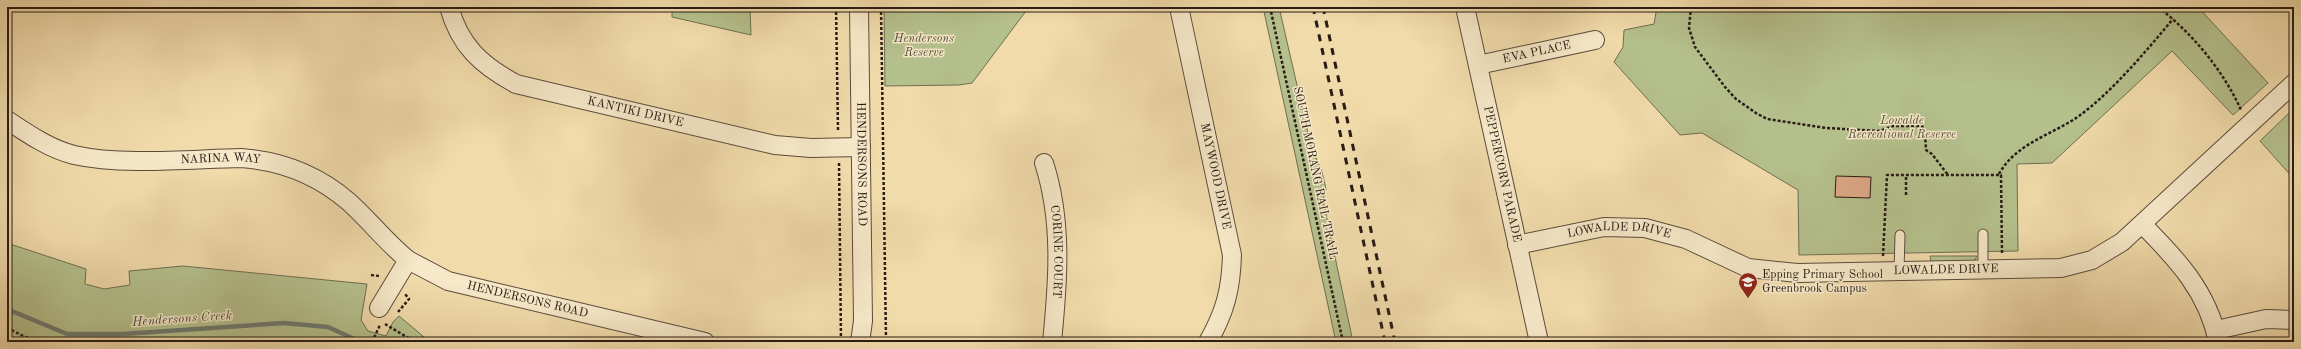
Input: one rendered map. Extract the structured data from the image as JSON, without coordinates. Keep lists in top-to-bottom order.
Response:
{
  "streets": {
    "street": [
      "EVA PLACE",
      "KANTIKI DRIVE",
      "NARINA WAY",
      "HENDERSONS ROAD",
      "PEPPERCORN PARADE",
      "MAYWOOD DRIVE",
      "LOWALDE DRIVE",
      "CORINE COURT"
    ],
    "path": ["SOUTH MORANG RAIL TRAIL"]
  },
  "crossings": [
    ["EVA PLACE", "PEPPERCORN PARADE"],
    ["KANTIKI DRIVE", "HENDERSONS ROAD"],
    ["NARINA WAY", "HENDERSONS ROAD"],
    ["PEPPERCORN PARADE", "LOWALDE DRIVE"]
  ],
  "water": ["Hendersons Creek"],
  "parks": ["Hendersons Reserve", "Lowalde Recreational Reserve"],
  "places": {
    "school or university": ["Epping Primary School Greenbrook Campus"]
  }
}
